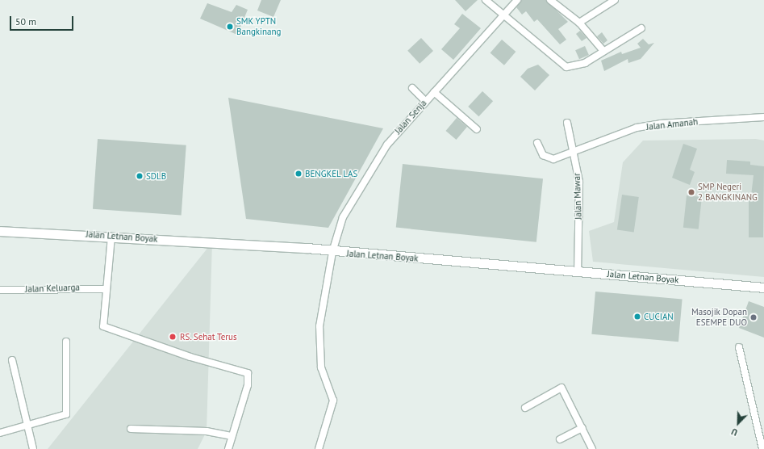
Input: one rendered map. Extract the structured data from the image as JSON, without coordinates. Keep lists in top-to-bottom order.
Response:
{
  "streets": {
    "street": [
      "Jalan Senja",
      "Jalan Amanah",
      "Jalan Mawar",
      "Jalan Letnan Boyak",
      "Jalan Keluarga"
    ]
  },
  "crossings": [
    ["Jalan Senja", "Jalan Letnan Boyak"],
    ["Jalan Amanah", "Jalan Mawar"],
    ["Jalan Mawar", "Jalan Letnan Boyak"]
  ],
  "places": [
    "SMK YPTN Bangkinang",
    "BENGKEL LAS",
    "SDLB",
    "SMP Negeri 2 BANGKINANG",
    "CUCIAN",
    "Masojik Dopan ESEMPE DUO",
    "RS. Sehat Terus"
  ],
  "scale_bar": "50 m",
  "north": "bottom left"
}
